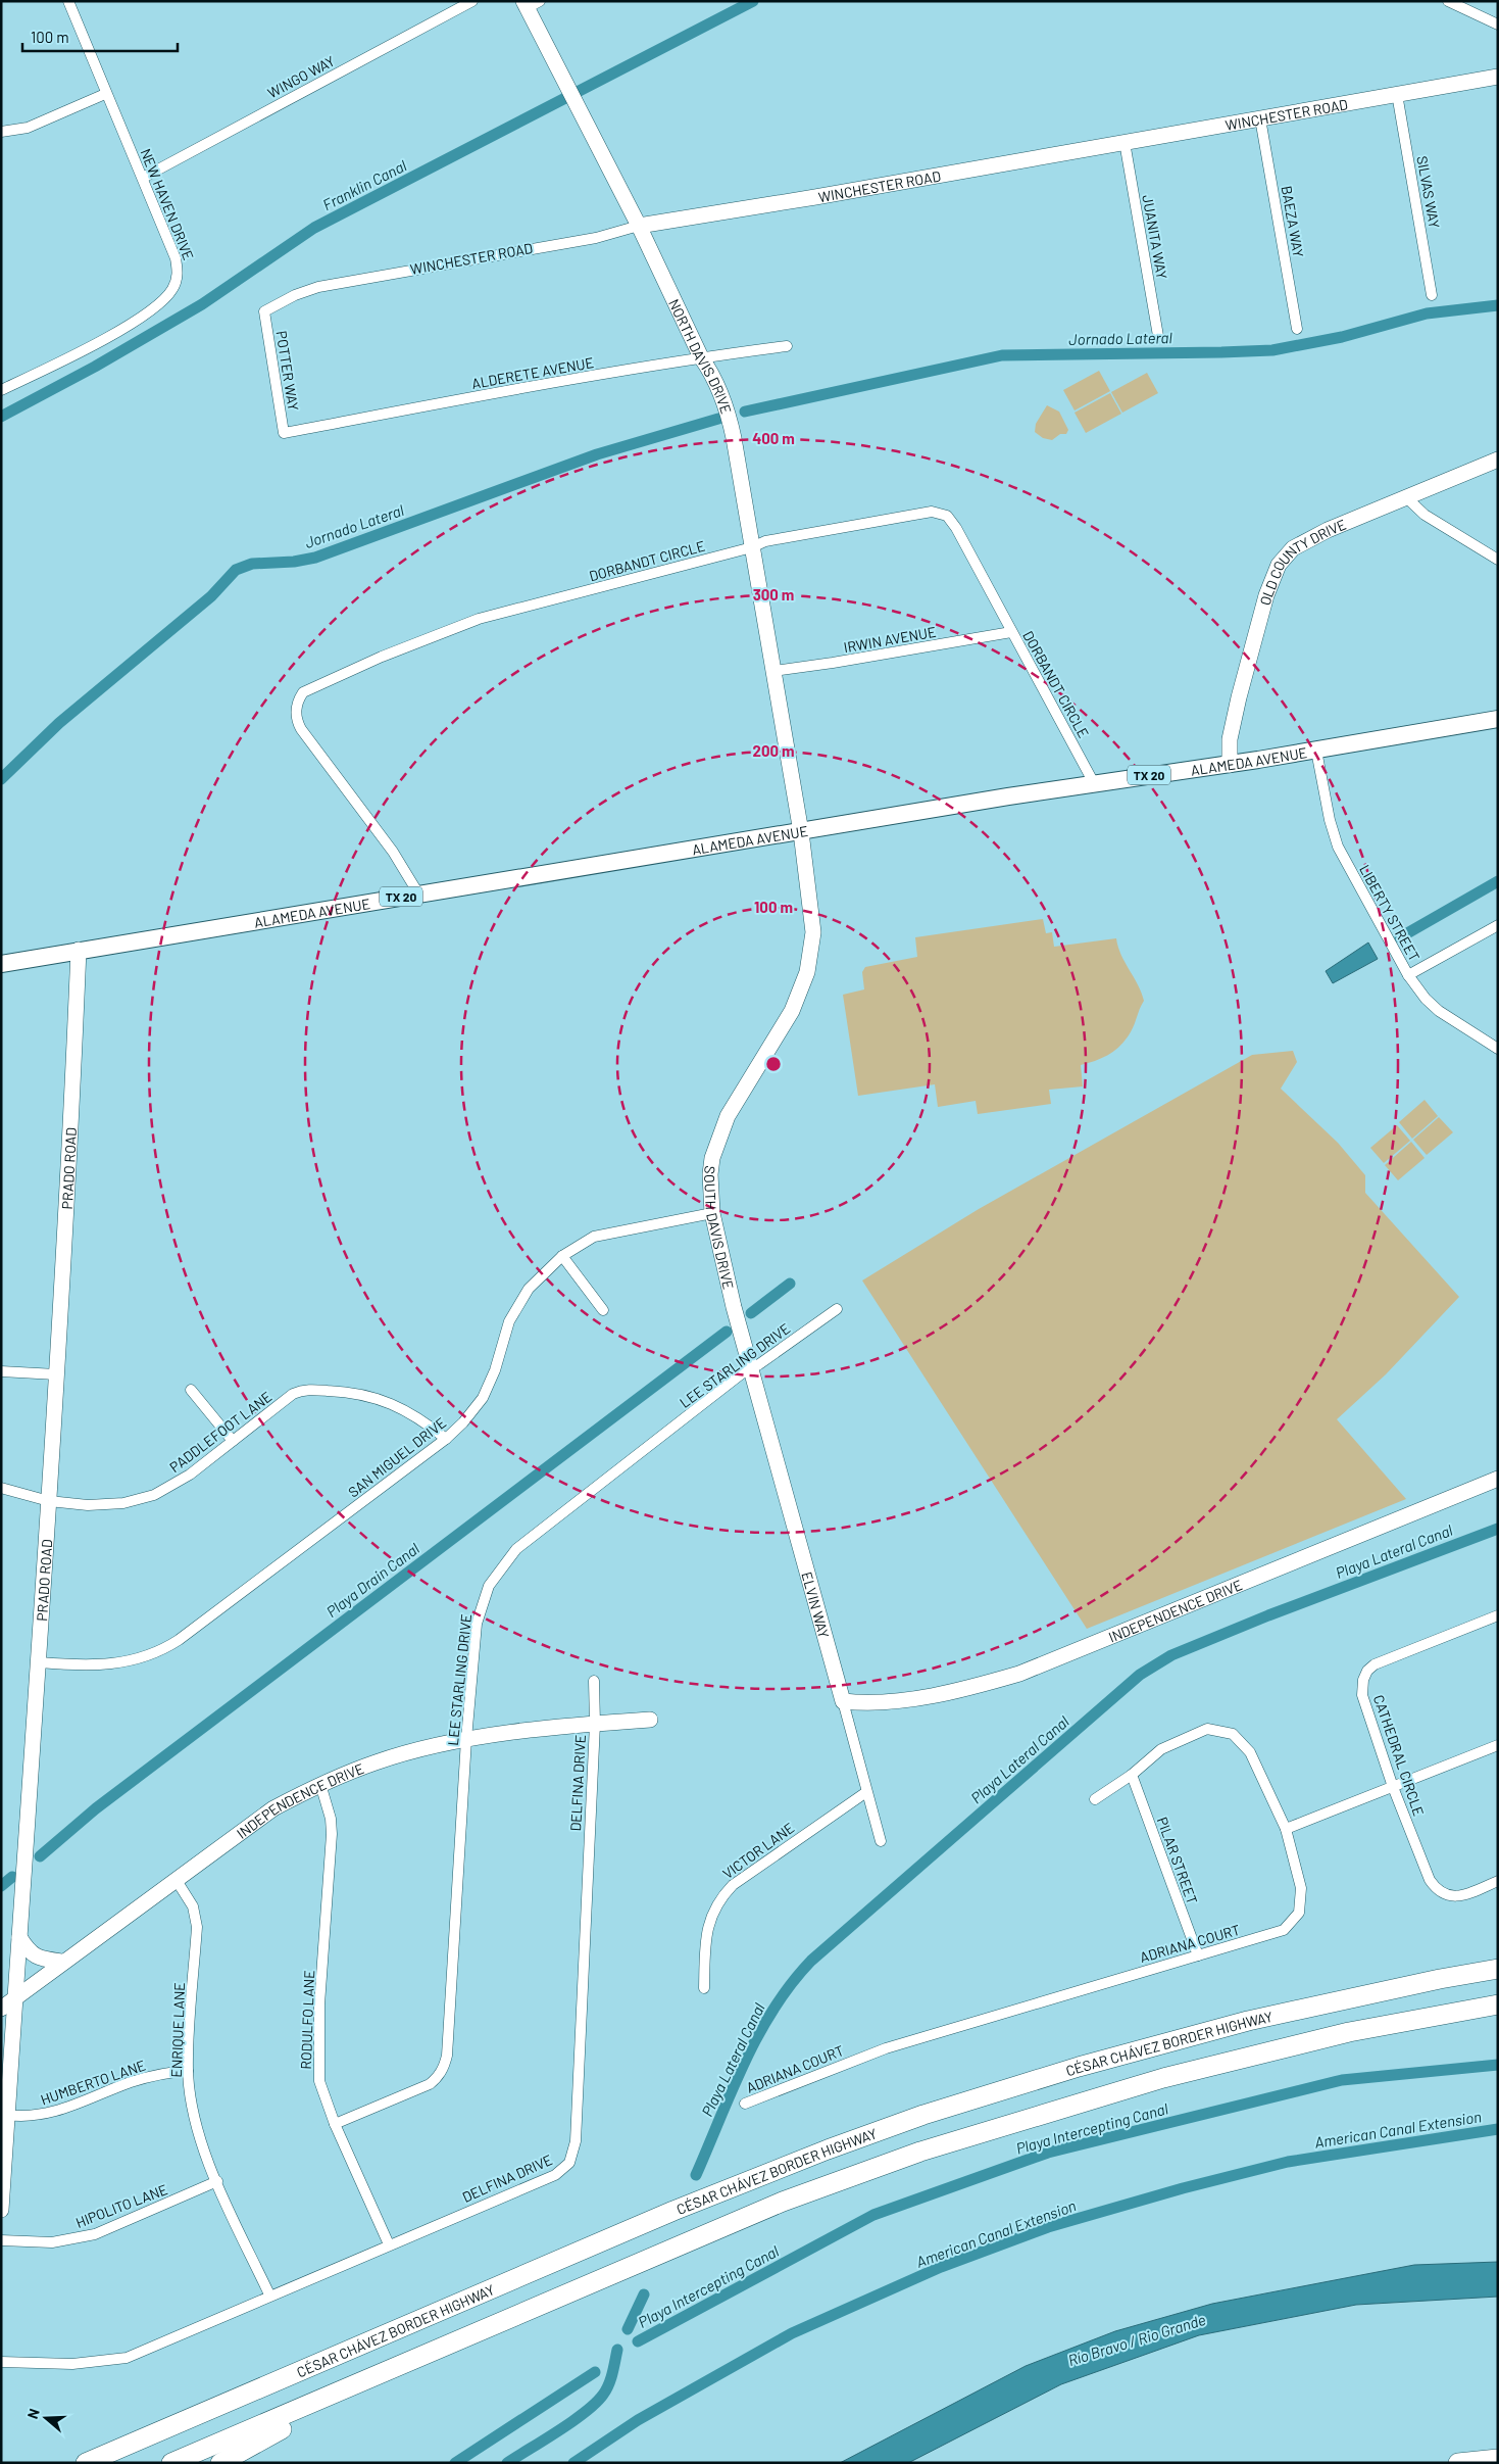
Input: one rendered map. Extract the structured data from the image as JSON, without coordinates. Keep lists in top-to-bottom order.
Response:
{
  "streets": {
    "highway": ["CÉSAR CHÁVEZ BORDER HIGHWAY"],
    "main road": ["ALAMEDA AVENUE", "TX 20"],
    "street": [
      "WINGO WAY",
      "WINCHESTER ROAD",
      "SILVAS WAY",
      "NEW HAVEN DRIVE",
      "BAEZA WAY",
      "JUANITA WAY",
      "NORTH DAVIS DRIVE",
      "POTTER WAY",
      "ALDERETE AVENUE",
      "DORBANDT CIRCLE",
      "OLD COUNTY DRIVE",
      "IRWIN AVENUE",
      "LIBERTY STREET",
      "PRADO ROAD",
      "SOUTH DAVIS DRIVE",
      "LEE STARLING DRIVE",
      "PADDLEFOOT LANE",
      "SAN MIGUEL DRIVE",
      "ELVIN WAY",
      "INDEPENDENCE DRIVE",
      "CATHEDRAL CIRCLE",
      "DELFINA DRIVE",
      "VICTOR LANE",
      "PILAR STREET",
      "ADRIANA COURT",
      "RODULFO LANE",
      "ENRIQUE LANE",
      "HUMBERTO LANE",
      "HIPOLITO LANE"
    ]
  },
  "crossings": [
    ["WINGO WAY", "NEW HAVEN DRIVE"],
    ["WINCHESTER ROAD", "SILVAS WAY"],
    ["WINCHESTER ROAD", "BAEZA WAY"],
    ["WINCHESTER ROAD", "JUANITA WAY"],
    ["WINCHESTER ROAD", "NORTH DAVIS DRIVE"],
    ["WINCHESTER ROAD", "POTTER WAY"],
    ["NORTH DAVIS DRIVE", "ALDERETE AVENUE"],
    ["NORTH DAVIS DRIVE", "DORBANDT CIRCLE"],
    ["NORTH DAVIS DRIVE", "IRWIN AVENUE"],
    ["NORTH DAVIS DRIVE", "ALAMEDA AVENUE"],
    ["NORTH DAVIS DRIVE", "SOUTH DAVIS DRIVE"],
    ["POTTER WAY", "ALDERETE AVENUE"],
    ["DORBANDT CIRCLE", "IRWIN AVENUE"],
    ["DORBANDT CIRCLE", "ALAMEDA AVENUE"],
    ["OLD COUNTY DRIVE", "ALAMEDA AVENUE"],
    ["ALAMEDA AVENUE", "LIBERTY STREET"],
    ["ALAMEDA AVENUE", "PRADO ROAD"],
    ["ALAMEDA AVENUE", "SOUTH DAVIS DRIVE"],
    ["PRADO ROAD", "PADDLEFOOT LANE"],
    ["PRADO ROAD", "SAN MIGUEL DRIVE"],
    ["PRADO ROAD", "INDEPENDENCE DRIVE"],
    ["PRADO ROAD", "HUMBERTO LANE"],
    ["SOUTH DAVIS DRIVE", "LEE STARLING DRIVE"],
    ["SOUTH DAVIS DRIVE", "SAN MIGUEL DRIVE"],
    ["SOUTH DAVIS DRIVE", "ELVIN WAY"],
    ["LEE STARLING DRIVE", "ELVIN WAY"],
    ["LEE STARLING DRIVE", "INDEPENDENCE DRIVE"],
    ["LEE STARLING DRIVE", "RODULFO LANE"],
    ["PADDLEFOOT LANE", "SAN MIGUEL DRIVE"],
    ["ELVIN WAY", "INDEPENDENCE DRIVE"],
    ["ELVIN WAY", "VICTOR LANE"],
    ["INDEPENDENCE DRIVE", "DELFINA DRIVE"],
    ["INDEPENDENCE DRIVE", "RODULFO LANE"],
    ["INDEPENDENCE DRIVE", "ENRIQUE LANE"],
    ["DELFINA DRIVE", "RODULFO LANE"],
    ["DELFINA DRIVE", "ENRIQUE LANE"],
    ["PILAR STREET", "ADRIANA COURT"],
    ["ENRIQUE LANE", "HUMBERTO LANE"],
    ["ENRIQUE LANE", "HIPOLITO LANE"]
  ],
  "water": [
    "Franklin Canal",
    "Jornado Lateral",
    "Playa Lateral Canal",
    "Playa Drain Canal",
    "Playa Intercepting Canal",
    "American Canal Extension",
    "Río Bravo / Rio Grande"
  ],
  "scale_bar": "100 m",
  "north": "left",
  "rings": [
    "400 m",
    "300 m",
    "200 m",
    "100 m"
  ]
}
